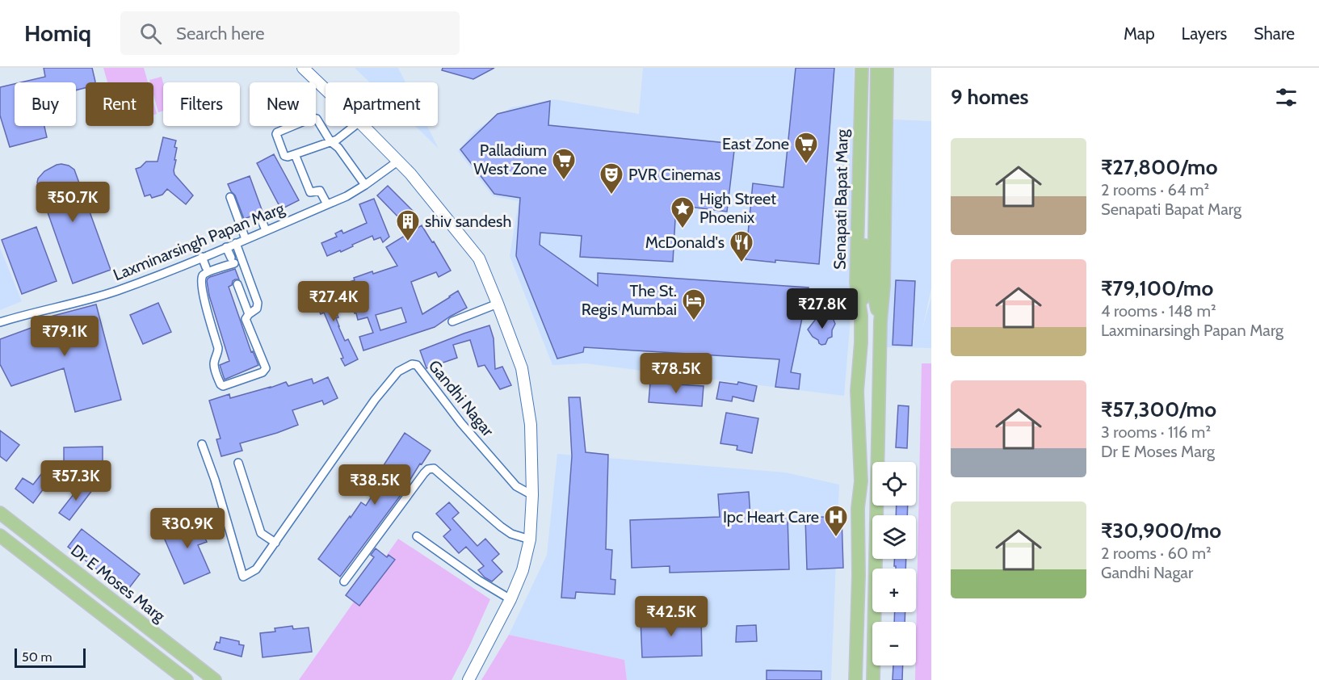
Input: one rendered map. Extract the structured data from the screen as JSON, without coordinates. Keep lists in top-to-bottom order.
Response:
{
  "streets": {
    "main road": ["Senapati Bapat Marg", "Dr E Moses Marg"],
    "street": ["Laxminarsingh Papan Marg", "Gandhi Nagar"]
  },
  "places": {
    "supermarket": ["East Zone", "Palladium West Zone"],
    "theatre": ["PVR Cinemas"],
    "place": ["High Street Phoenix"],
    "building": ["shiv sandesh"],
    "restaurant": ["McDonald's"],
    "hotel": ["The St. Regis Mumbai"],
    "hospital": ["Ipc Heart Care"]
  },
  "scale_bar": "50 m",
  "page": {
    "header": "Homiq",
    "search": "Search here",
    "nav": ["Map", "Layers", "Share"],
    "heading": "9 homes",
    "chip": [
      "Buy",
      "Rent",
      "Filters",
      "New",
      "Apartment"
    ],
    "list": [
      {
        "name": "₹27,800/mo",
        "note": "2 rooms · 64 m² · Senapati Bapat Marg"
      },
      {
        "name": "₹79,100/mo",
        "note": "4 rooms · 148 m² · Laxminarsingh Papan Marg"
      },
      {
        "name": "₹57,300/mo",
        "note": "3 rooms · 116 m² · Dr E Moses Marg"
      },
      {
        "name": "₹30,900/mo",
        "note": "2 rooms · 60 m² · Gandhi Nagar"
      }
    ],
    "price": [
      "₹50.7K",
      "₹27.4K",
      "₹27.8K",
      "₹79.1K",
      "₹78.5K",
      "₹57.3K",
      "₹38.5K",
      "₹30.9K",
      "₹42.5K"
    ],
    "map_buttons": ["+", "−"],
    "scale": "50 m"
  }
}
